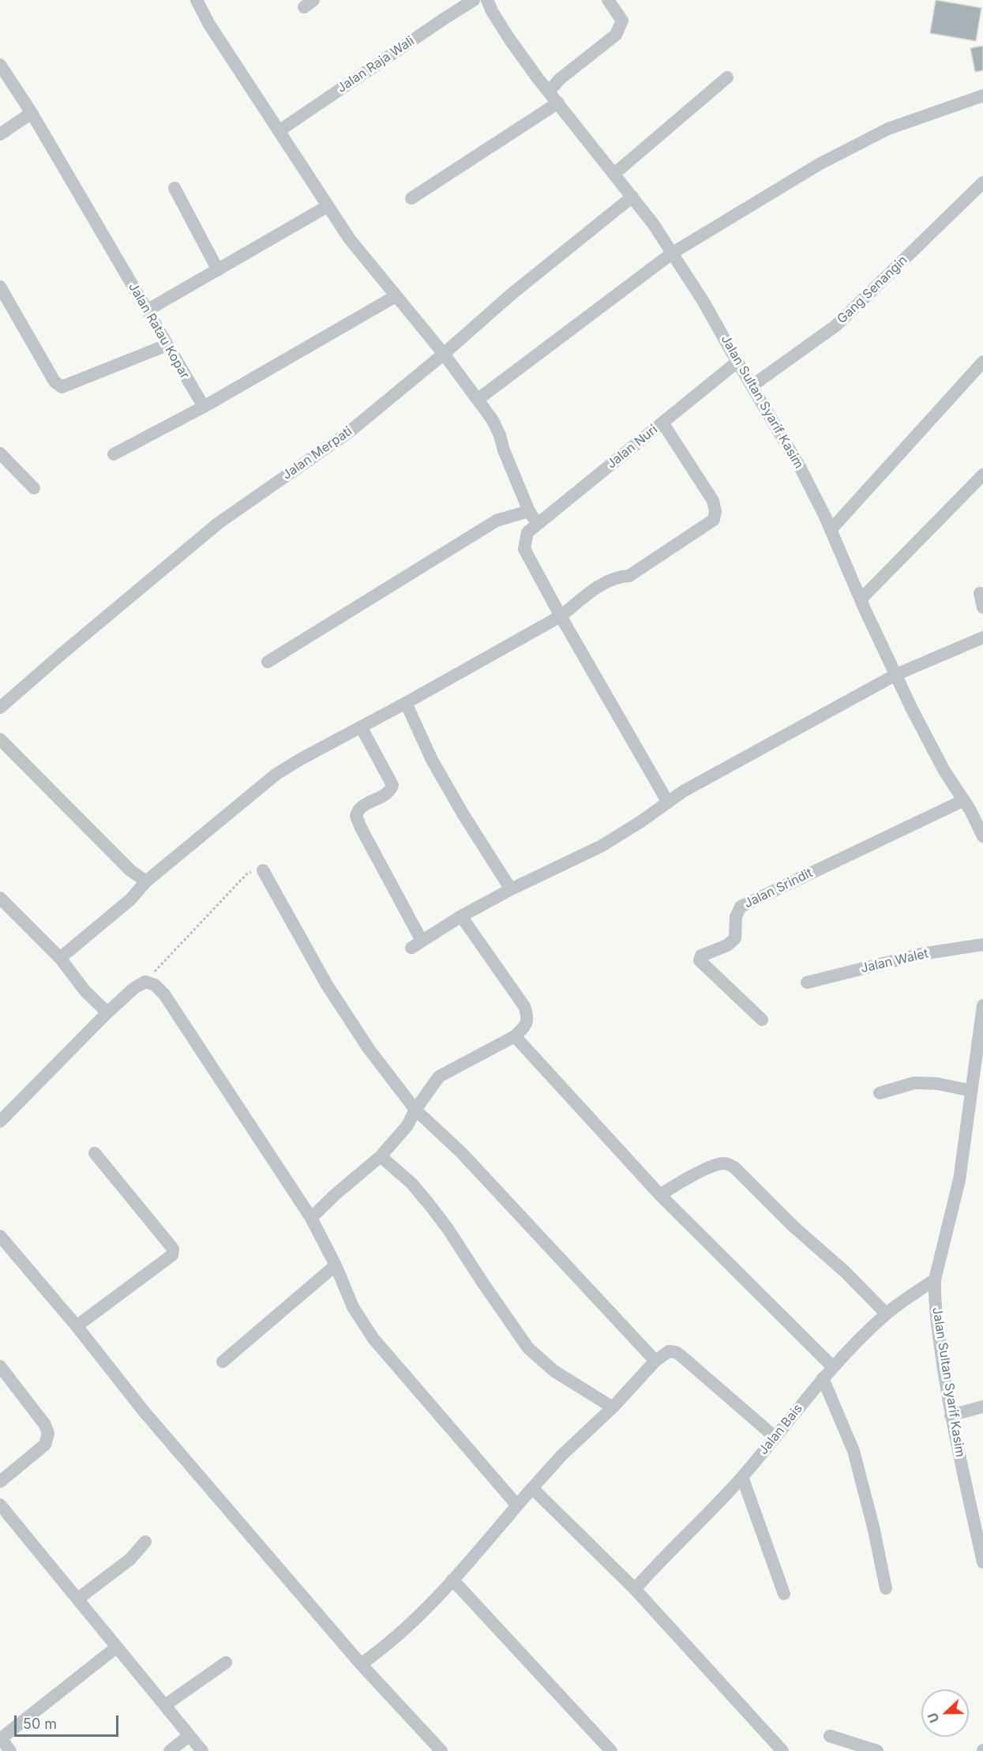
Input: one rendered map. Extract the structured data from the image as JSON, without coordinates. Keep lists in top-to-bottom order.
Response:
{
  "streets": {
    "street": [
      "Jalan Raja Wali",
      "Gang Senangin",
      "Jalan Ratau Kopar",
      "Jalan Sultan Syarif Kasim",
      "Jalan Nuri",
      "Jalan Merpati",
      "Jalan Srindit",
      "Jalan Walet",
      "Jalan Bais"
    ]
  },
  "crossings": [
    ["Gang Senangin", "Jalan Sultan Syarif Kasim"],
    ["Jalan Sultan Syarif Kasim", "Jalan Nuri"],
    ["Jalan Sultan Syarif Kasim", "Jalan Merpati"],
    ["Jalan Sultan Syarif Kasim", "Jalan Srindit"],
    ["Jalan Sultan Syarif Kasim", "Jalan Bais"]
  ],
  "scale_bar": "50 m",
  "north": "left"
}
